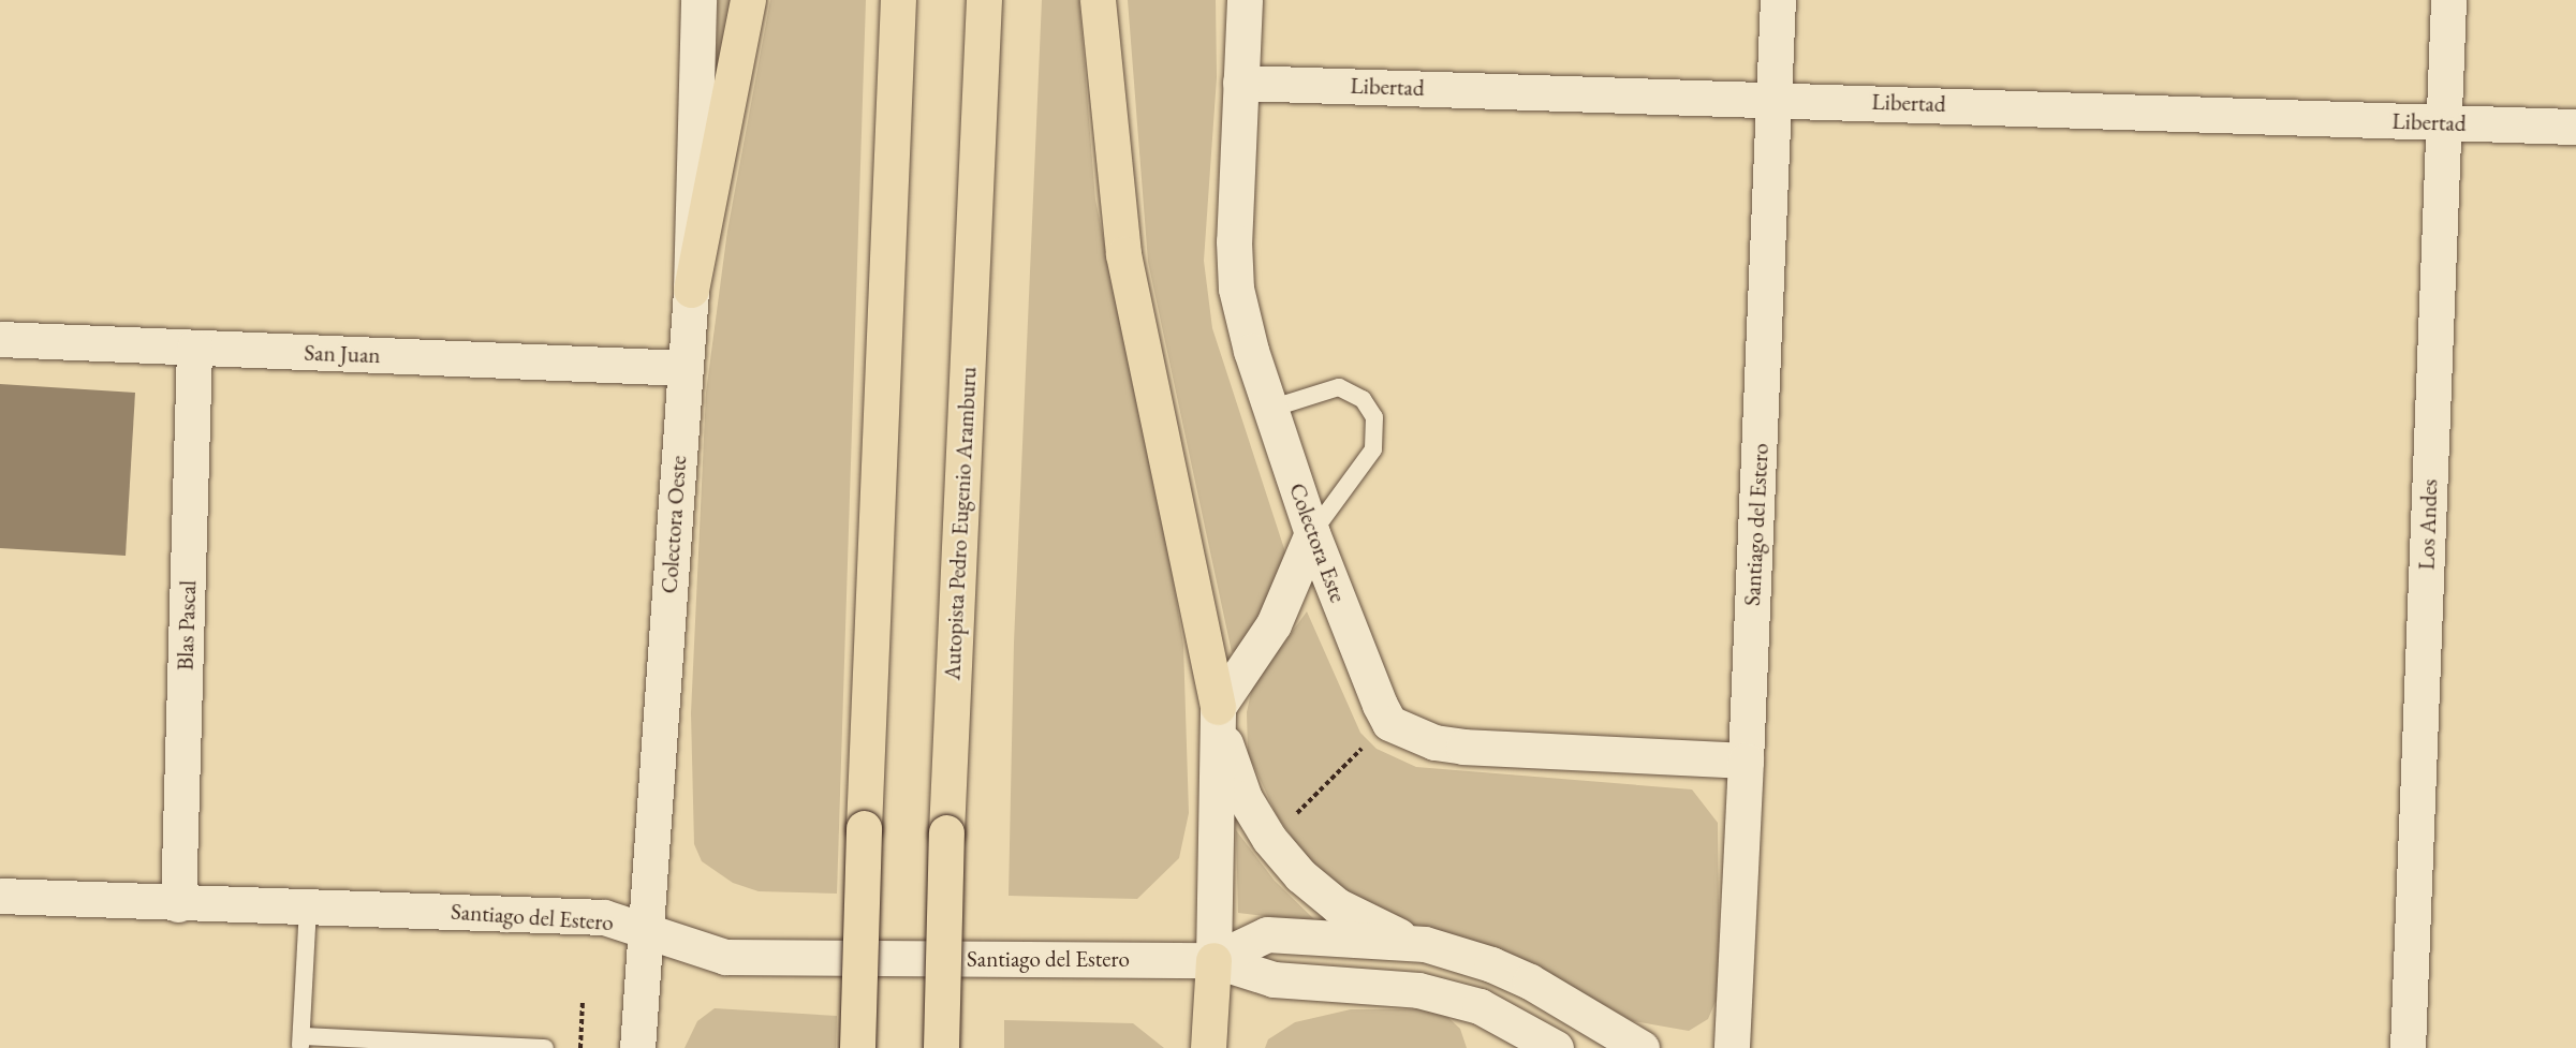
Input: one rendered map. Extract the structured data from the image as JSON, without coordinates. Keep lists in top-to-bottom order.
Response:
{
  "streets": {
    "highway": ["Autopista Pedro Eugenio Aramburu"],
    "street": [
      "Libertad",
      "San Juan",
      "Colectora Oeste",
      "Santiago del Estero",
      "Los Andes",
      "Colectora Este",
      "Blas Pascal"
    ]
  },
  "crossings": [
    ["Libertad", "Santiago del Estero"],
    ["Libertad", "Los Andes"],
    ["Libertad", "Colectora Este"],
    ["San Juan", "Colectora Oeste"],
    ["San Juan", "Blas Pascal"],
    ["Colectora Oeste", "Santiago del Estero"],
    ["Santiago del Estero", "Colectora Este"],
    ["Santiago del Estero", "Blas Pascal"]
  ]
}
